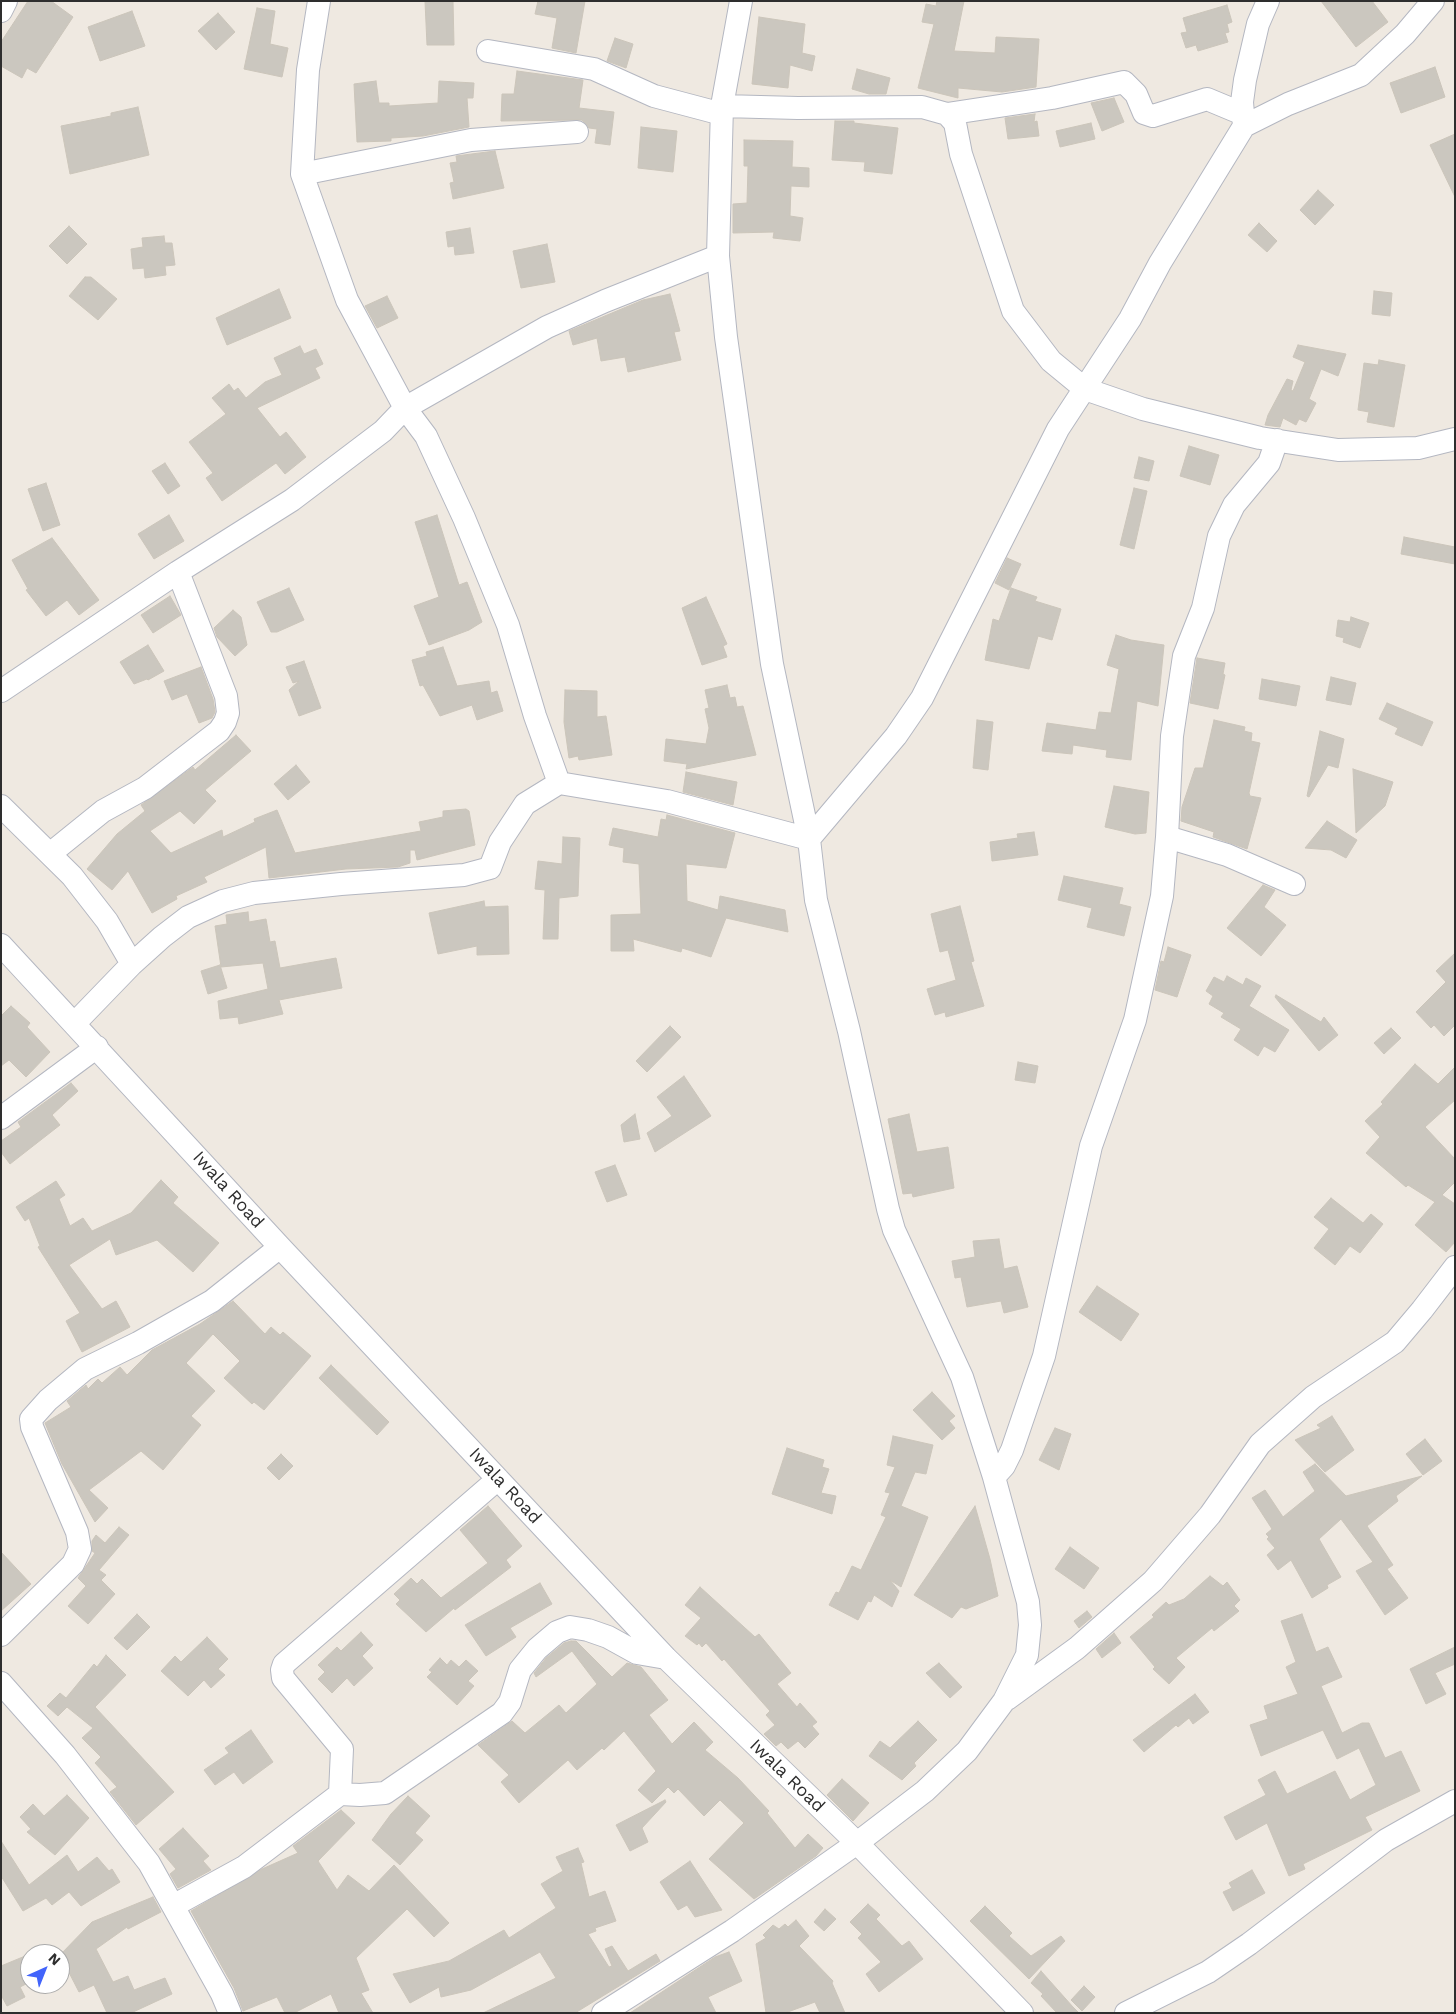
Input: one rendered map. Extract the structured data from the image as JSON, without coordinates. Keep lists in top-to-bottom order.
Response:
{
  "streets": {
    "street": ["Iwala Road"]
  },
  "north": "top right"
}
